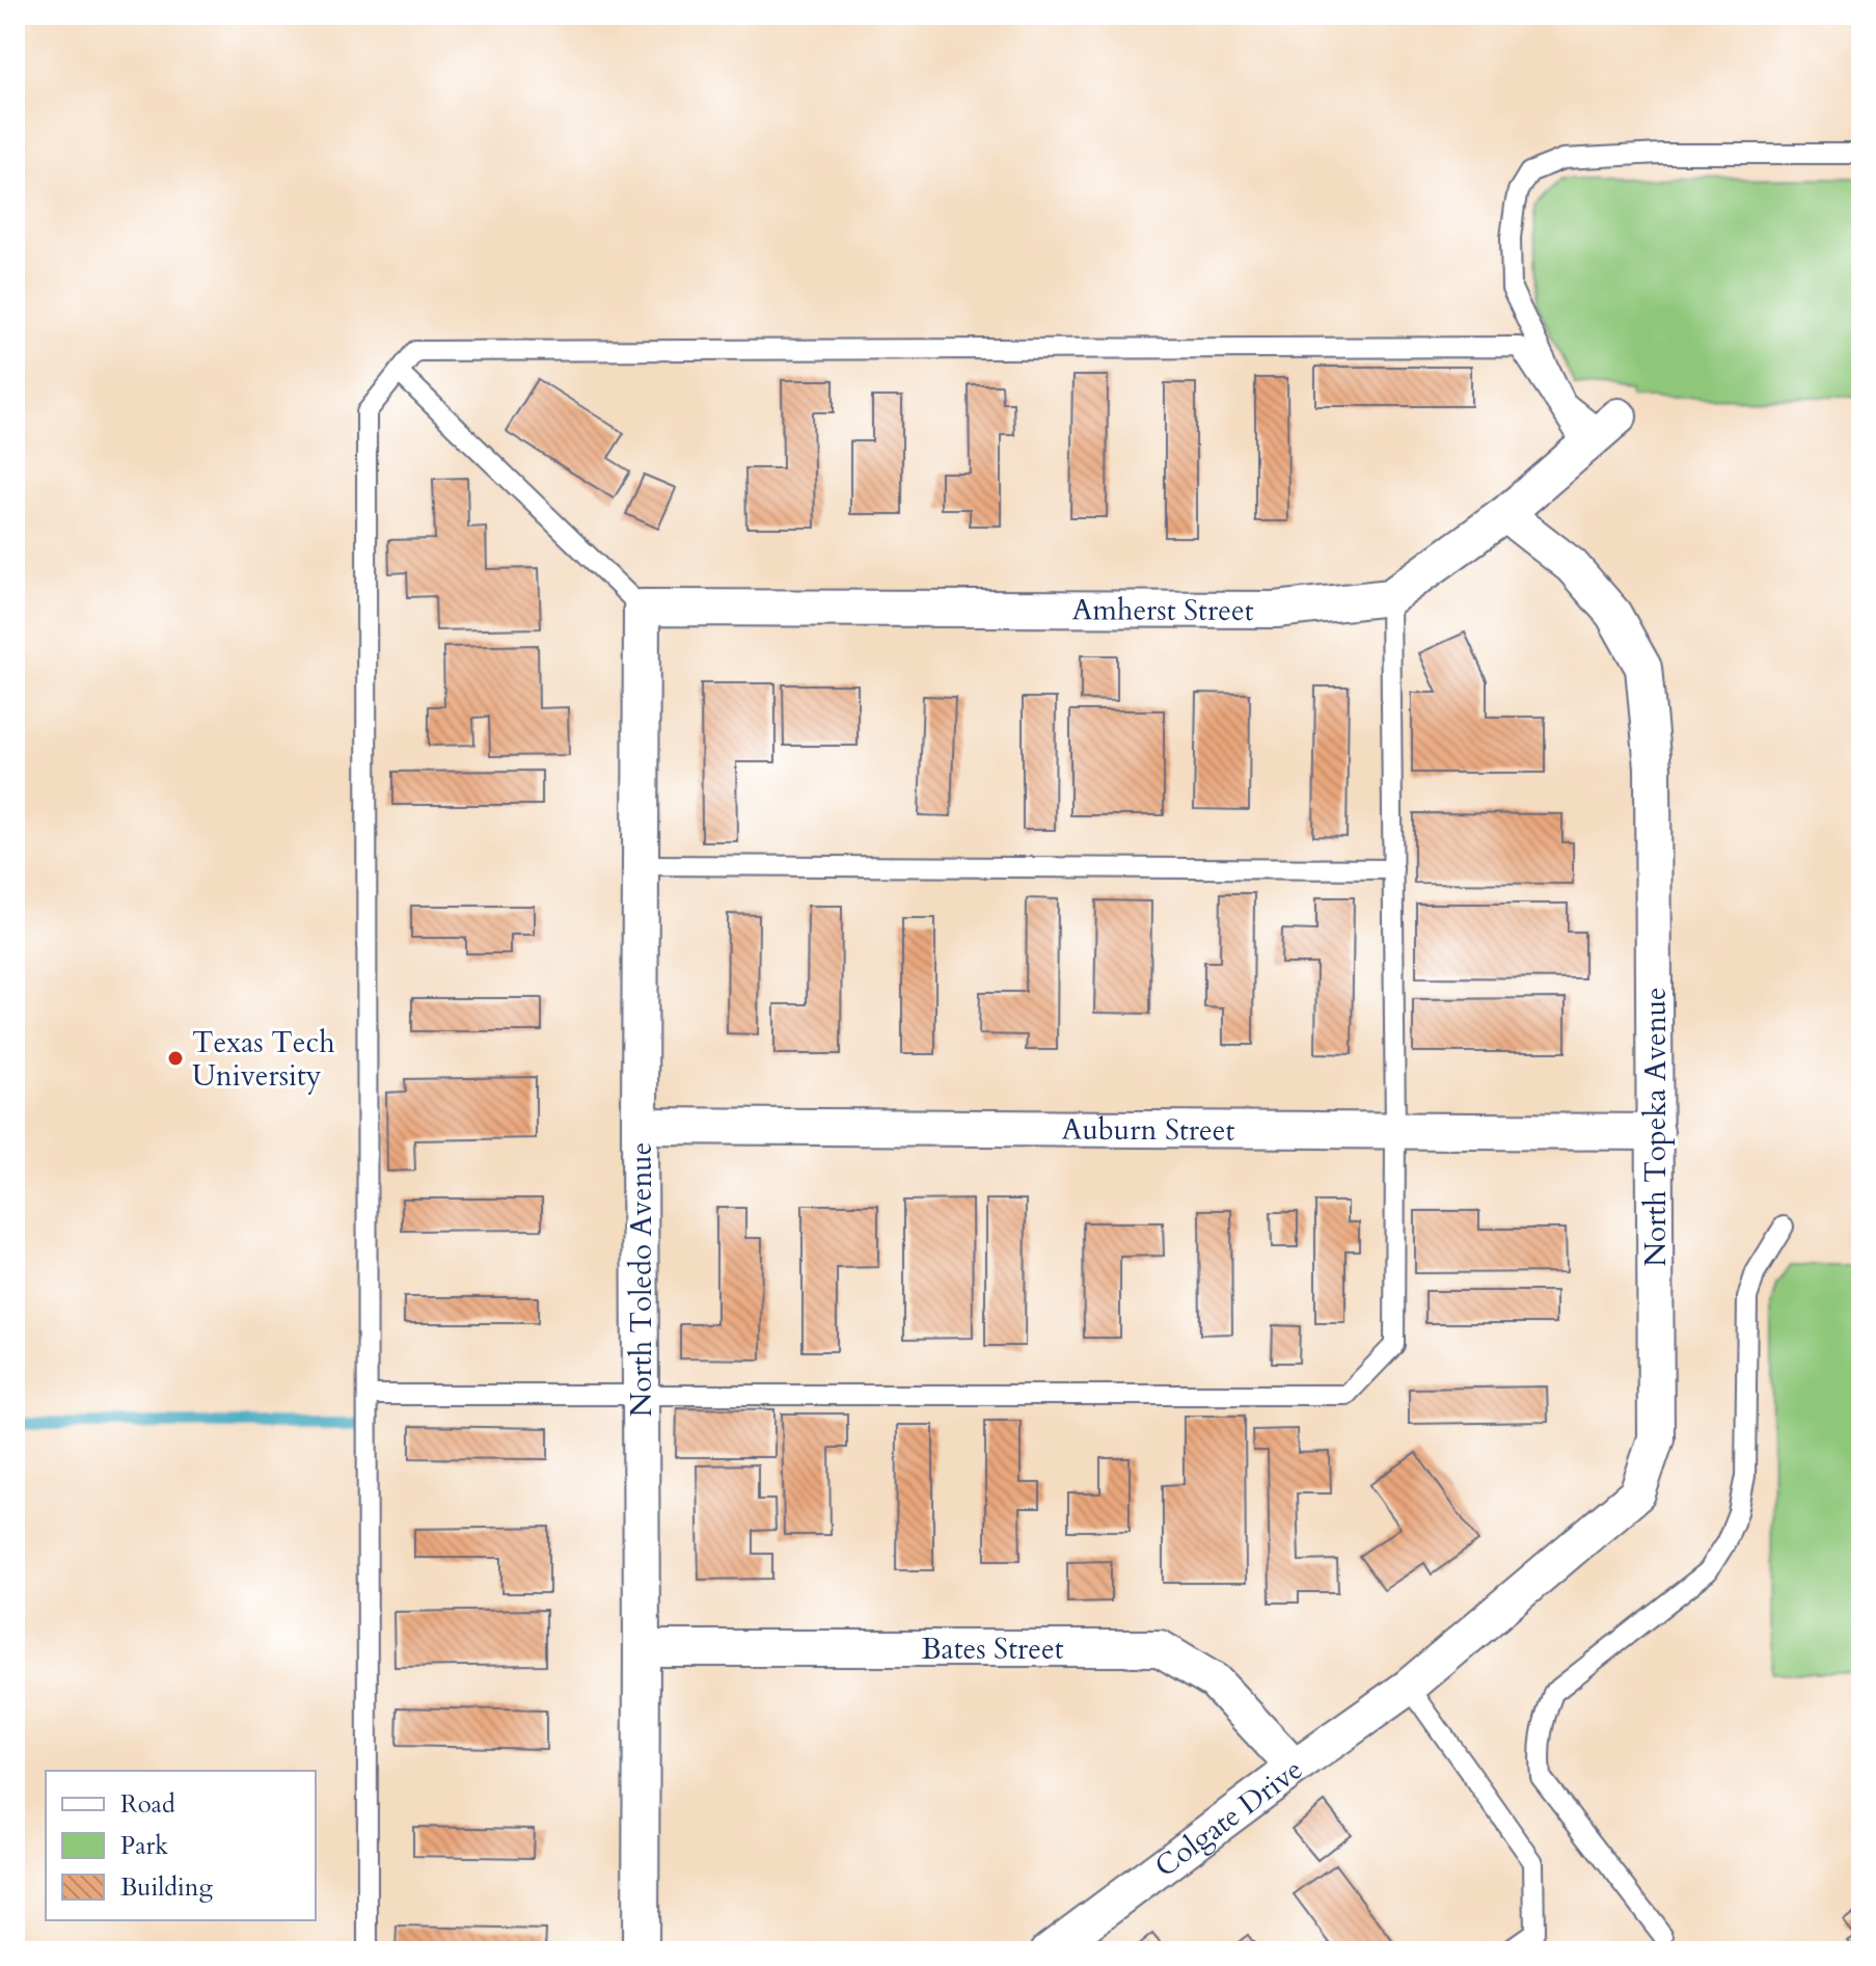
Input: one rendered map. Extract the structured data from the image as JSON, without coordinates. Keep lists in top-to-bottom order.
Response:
{
  "streets": {
    "street": [
      "Amherst Street",
      "North Topeka Avenue",
      "Auburn Street",
      "North Toledo Avenue",
      "Bates Street",
      "Colgate Drive"
    ]
  },
  "crossings": [
    ["Amherst Street", "North Topeka Avenue"],
    ["Amherst Street", "North Toledo Avenue"],
    ["North Topeka Avenue", "Auburn Street"],
    ["North Topeka Avenue", "Colgate Drive"],
    ["Auburn Street", "North Toledo Avenue"],
    ["North Toledo Avenue", "Bates Street"],
    ["Bates Street", "Colgate Drive"]
  ],
  "places": ["Texas Tech University"],
  "legend": ["Road", "Park", "Building"]
}
